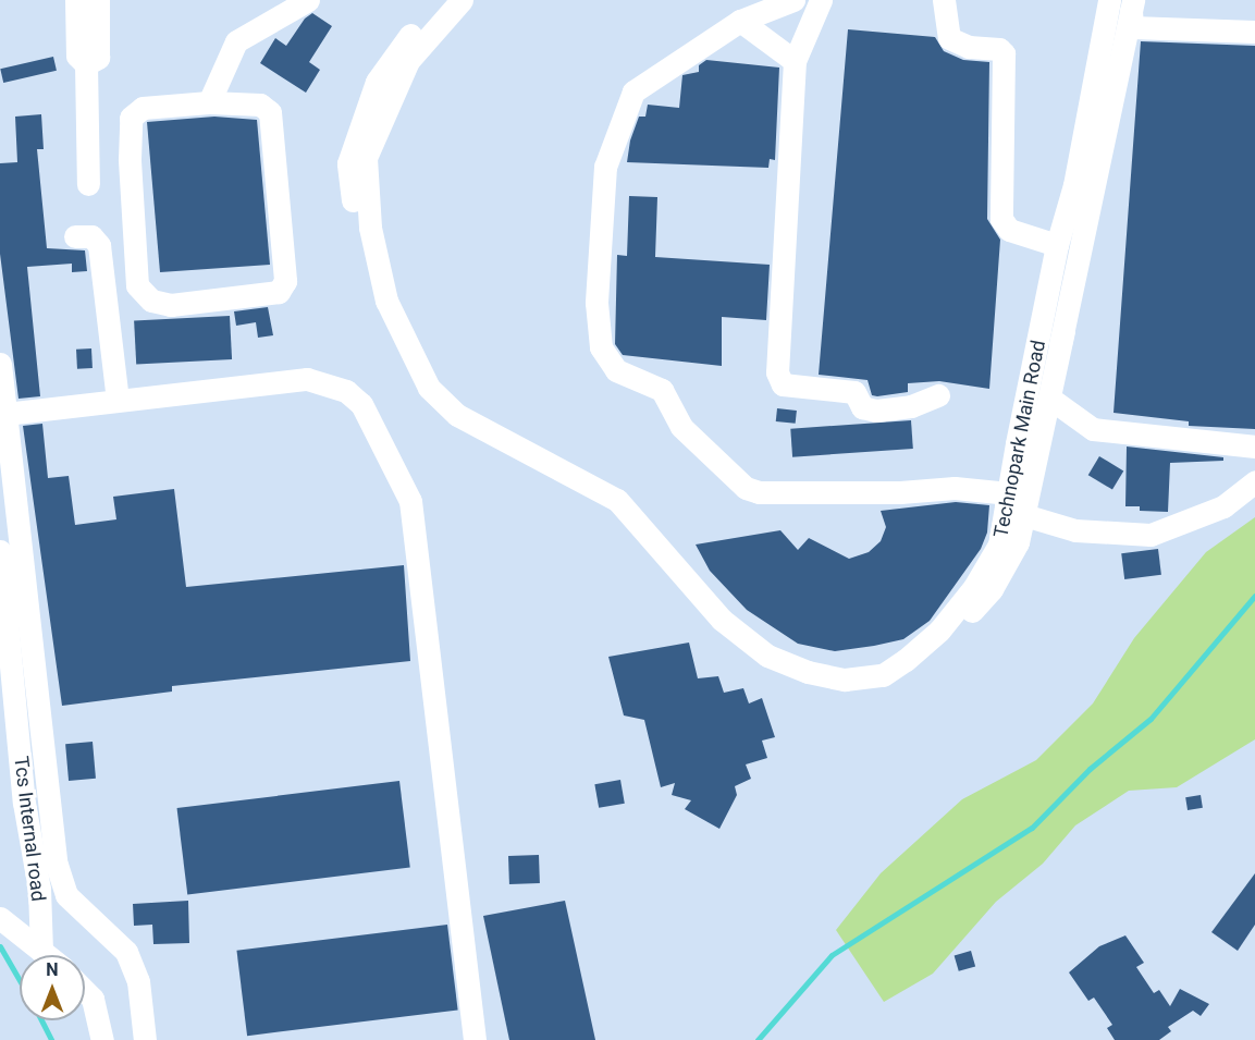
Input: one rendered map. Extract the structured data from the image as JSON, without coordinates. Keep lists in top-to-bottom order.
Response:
{
  "streets": {
    "street": ["Technopark Main Road", "Tcs Internal road"]
  },
  "north": "top"
}
